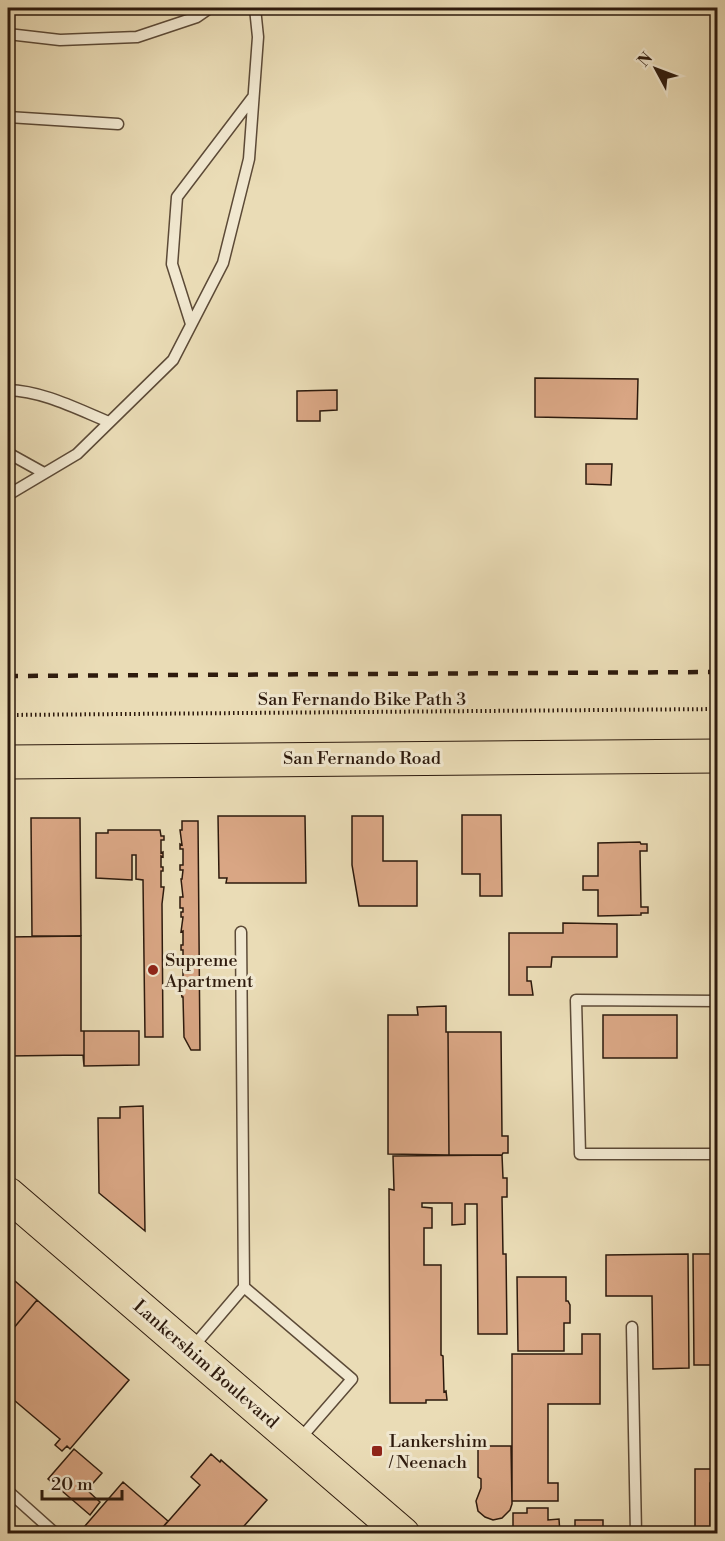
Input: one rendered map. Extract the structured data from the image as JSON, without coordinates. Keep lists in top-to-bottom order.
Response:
{
  "streets": {
    "main road": ["San Fernando Road", "Lankershim Boulevard"],
    "path": ["San Fernando Bike Path 3"]
  },
  "places": {
    "other": ["Supreme Apartment"],
    "transit": ["Lankershim / Neenach"]
  },
  "scale_bar": "20 m",
  "north": "top left"
}
